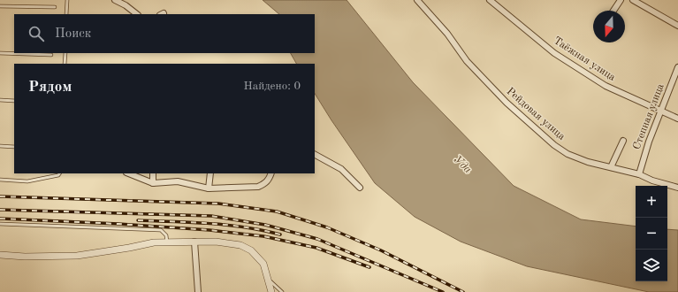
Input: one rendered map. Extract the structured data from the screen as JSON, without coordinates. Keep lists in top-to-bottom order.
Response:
{
  "streets": {
    "street": ["Таёжная улица", "Рейдовая улица", "Степная улица"]
  },
  "crossings": [
    ["Таёжная улица", "Степная улица"],
    ["Рейдовая улица", "Степная улица"]
  ],
  "water": ["Уда"],
  "north": "bottom",
  "page": {
    "search": "Поиск",
    "heading": ["Рядом", "Найдено: 0"],
    "map_buttons": ["+", "−"]
  }
}
